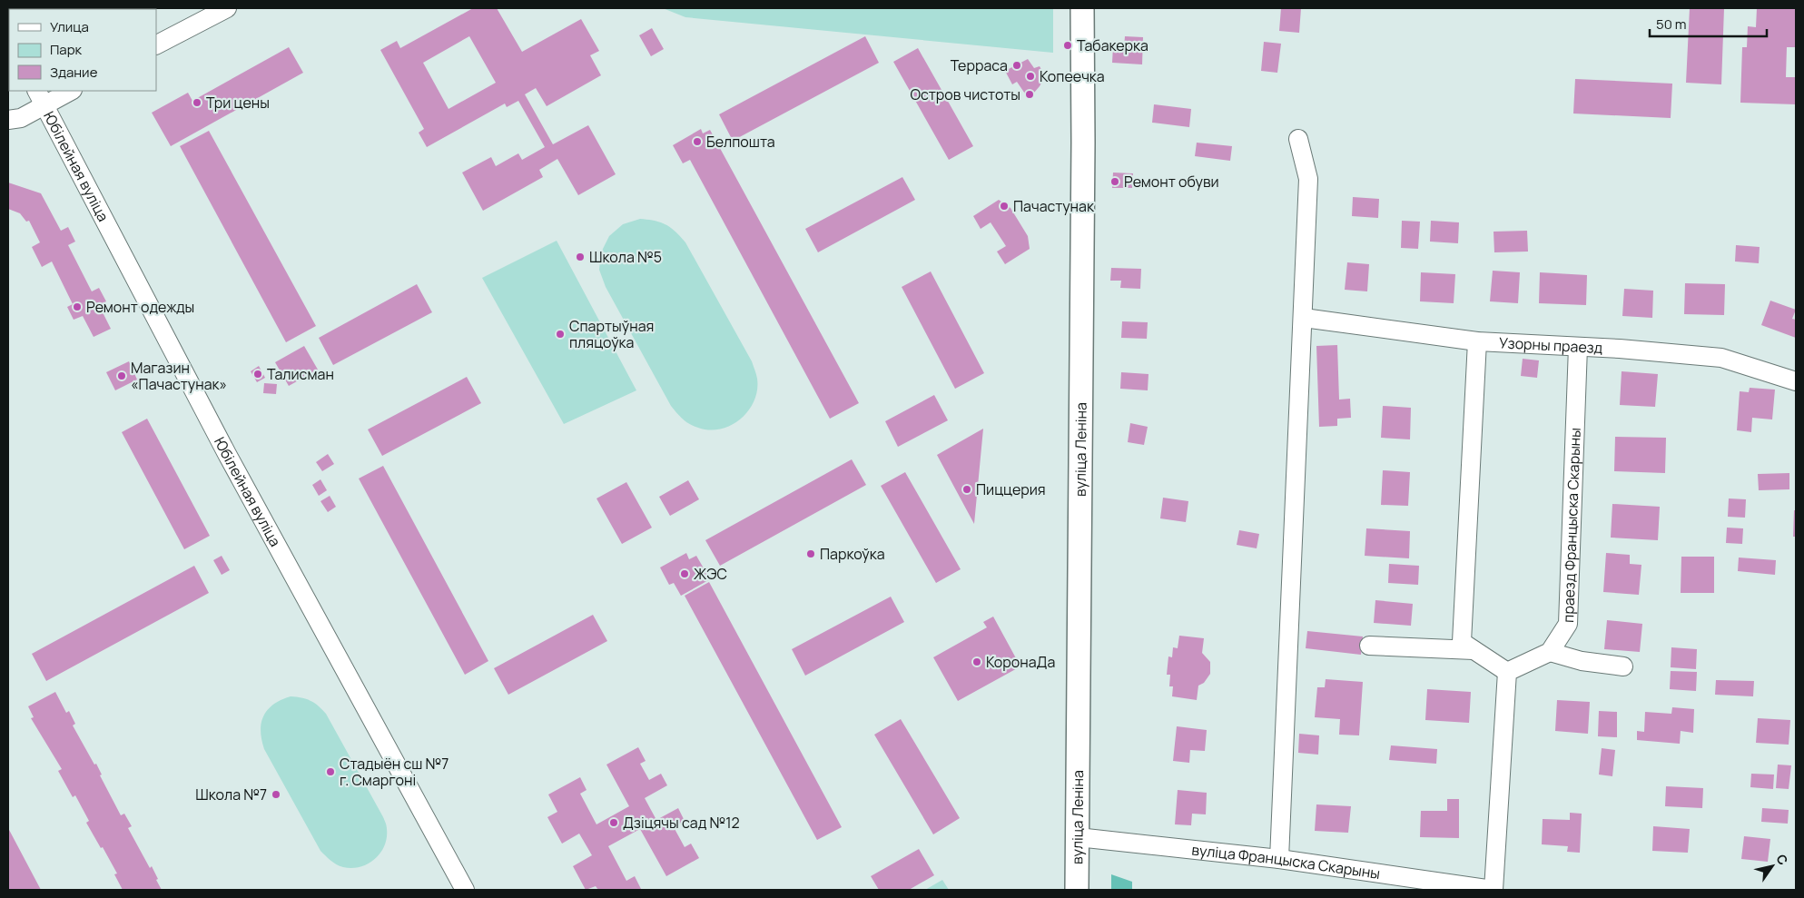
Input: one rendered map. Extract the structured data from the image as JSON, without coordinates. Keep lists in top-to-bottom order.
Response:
{
  "streets": {
    "main road": ["вуліца Леніна"],
    "street": [
      "Юбілейная вуліца",
      "Узорны праезд",
      "праезд Францыска Скарыны",
      "вуліца Францыска Скарыны"
    ]
  },
  "crossings": [
    ["Узорны праезд", "праезд Францыска Скарыны"],
    ["вуліца Леніна", "вуліца Францыска Скарыны"]
  ],
  "places": [
    "Табакерка",
    "Терраса",
    "Копеечка",
    "Остров чистоты",
    "Три цены",
    "Белпошта",
    "Ремонт обуви",
    "Пачастунак",
    "Школа №5",
    "Ремонт одежды",
    "Спартыўная пляцоўка",
    "Талисман",
    "Магазин «Пачастунак»",
    "Пиццерия",
    "Паркоўка",
    "ЖЭС",
    "КоронаДа",
    "Стадыён сш №7 г. Смаргоні",
    "Школа №7",
    "Дзіцячы сад №12"
  ],
  "legend": ["Улица", "Парк", "Здание"],
  "scale_bar": "50 m",
  "north": "top right"
}
